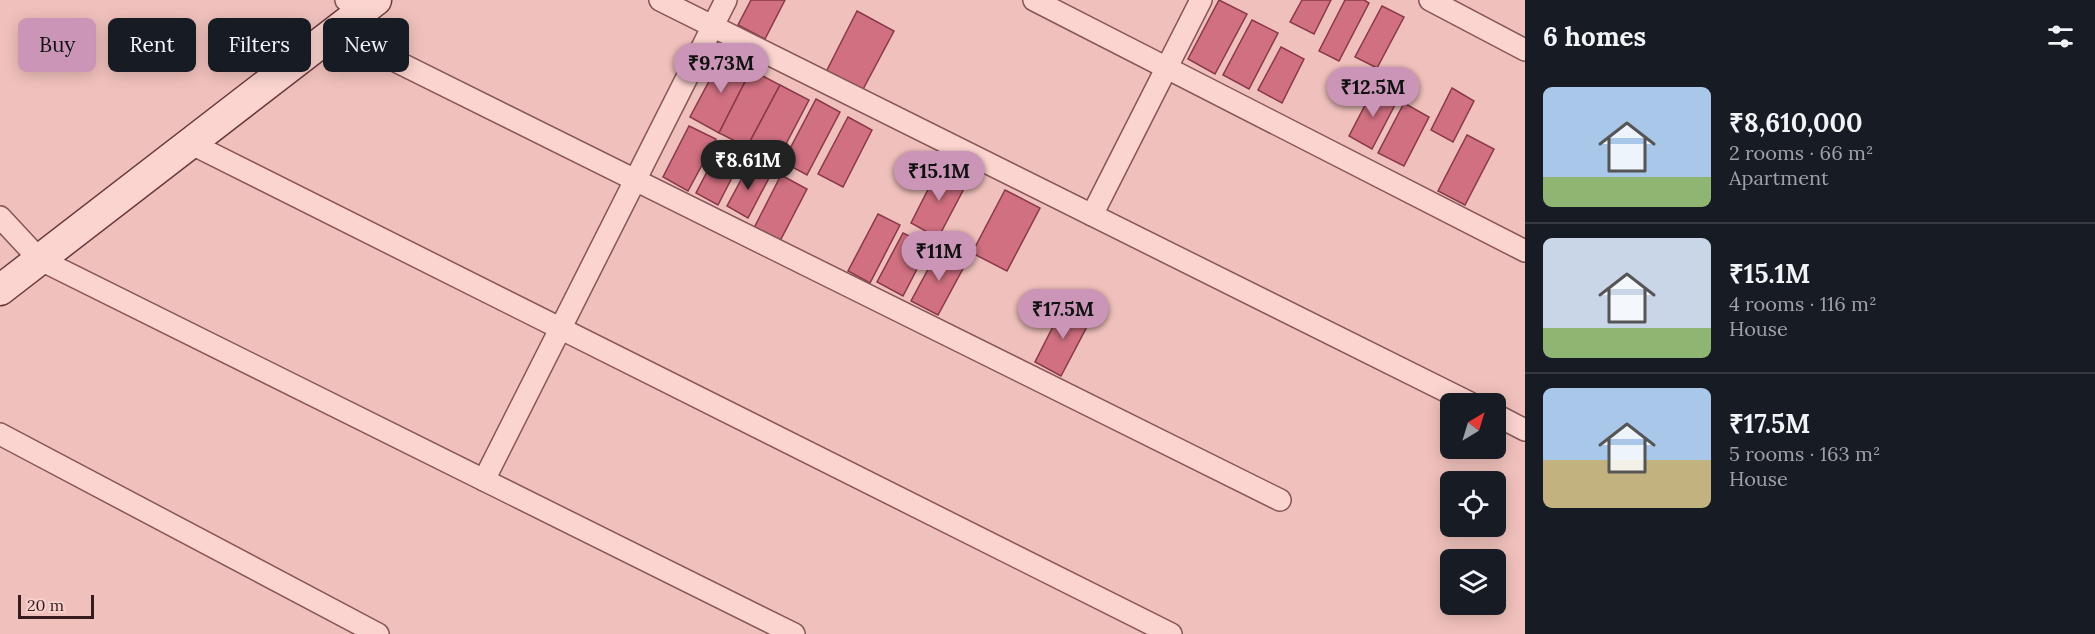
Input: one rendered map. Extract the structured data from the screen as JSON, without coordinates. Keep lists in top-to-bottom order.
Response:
{
  "scale_bar": "20 m",
  "north": "top right",
  "page": {
    "heading": "6 homes",
    "chip": [
      "Buy",
      "Rent",
      "Filters",
      "New"
    ],
    "price": [
      "₹9.73M",
      "₹12.5M",
      "₹8.61M",
      "₹15.1M",
      "₹11M",
      "₹17.5M"
    ],
    "list": [
      {
        "name": "₹8,610,000",
        "note": "2 rooms · 66 m² · Apartment"
      },
      {
        "name": "₹15.1M",
        "note": "4 rooms · 116 m² · House"
      },
      {
        "name": "₹17.5M",
        "note": "5 rooms · 163 m² · House"
      }
    ],
    "scale": "20 m"
  }
}
